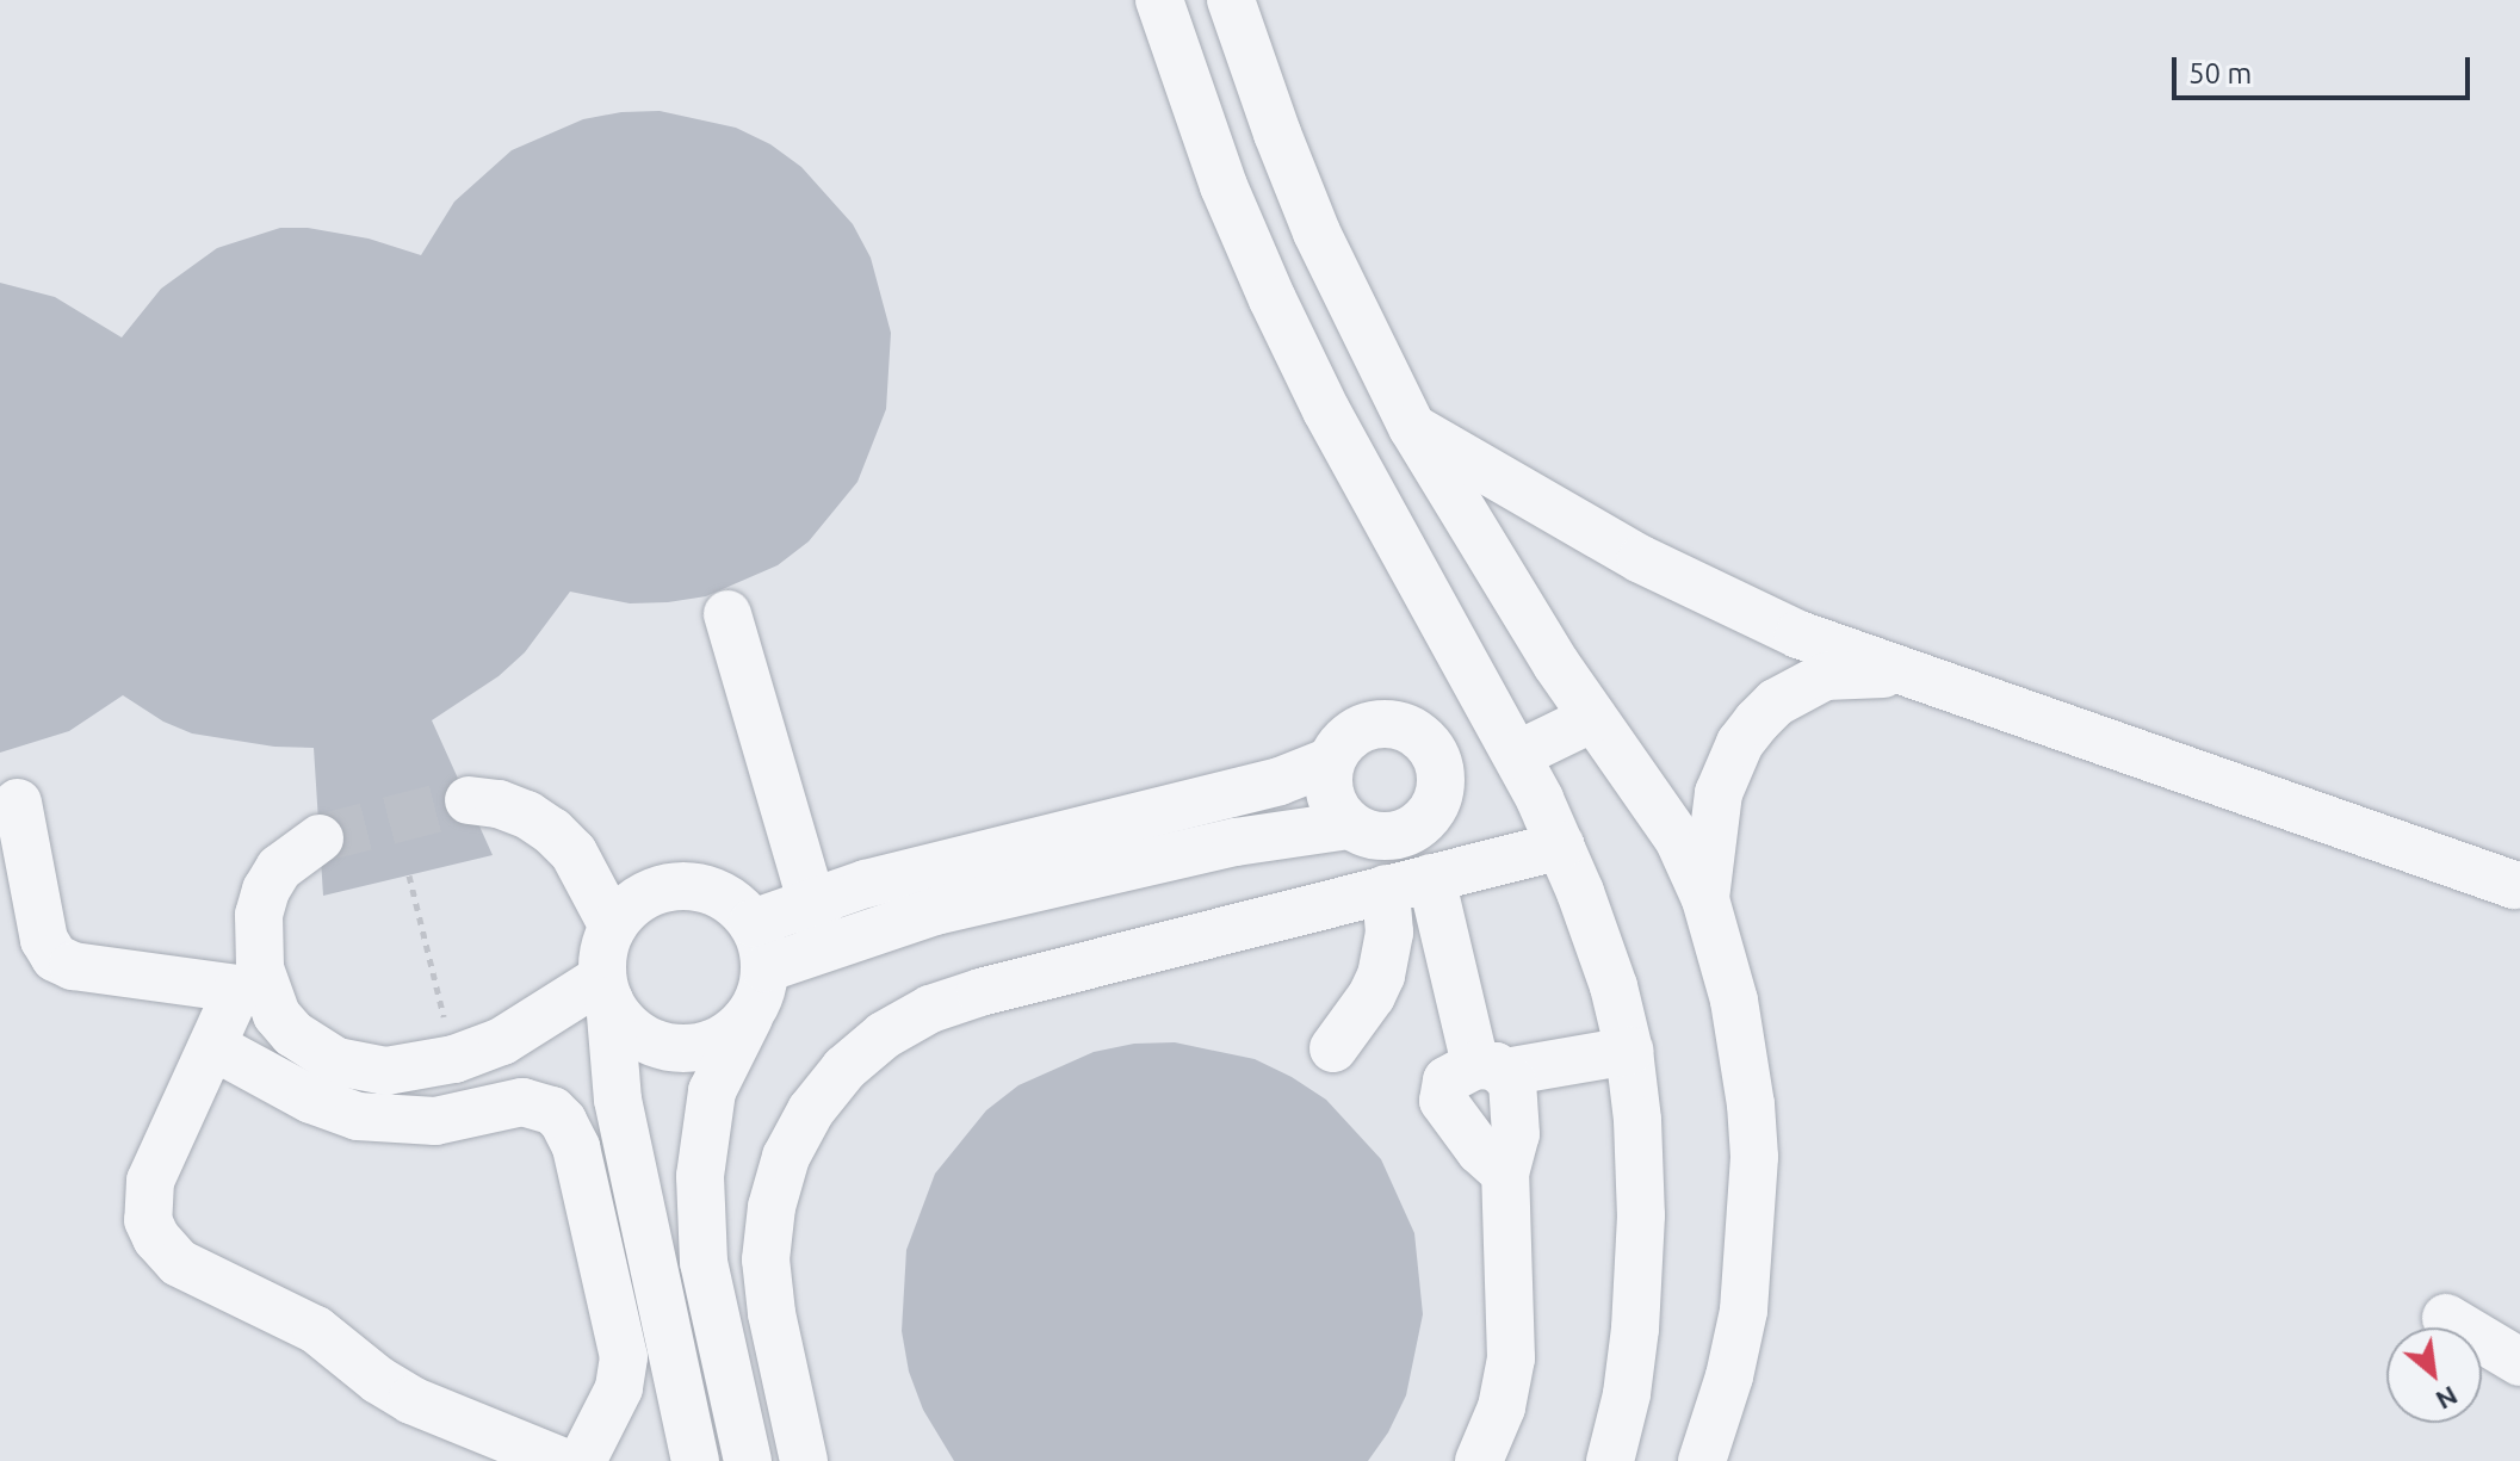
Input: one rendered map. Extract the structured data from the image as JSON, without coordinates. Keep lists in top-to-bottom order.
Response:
{
  "scale_bar": "50 m",
  "north": "bottom right"
}
